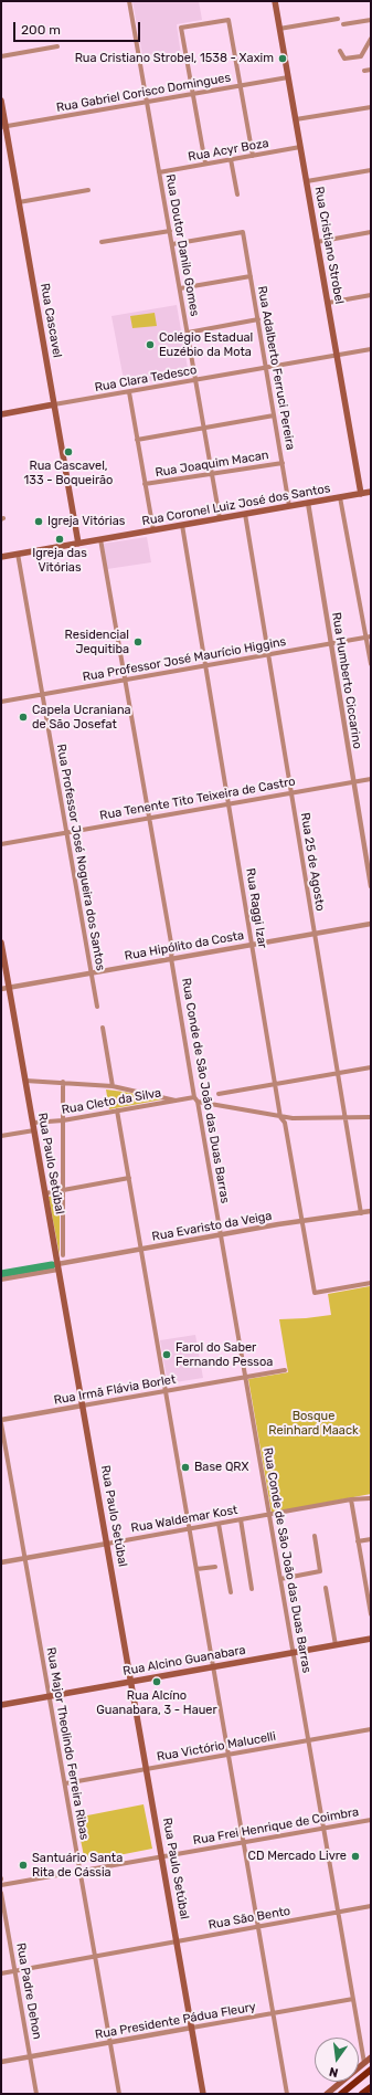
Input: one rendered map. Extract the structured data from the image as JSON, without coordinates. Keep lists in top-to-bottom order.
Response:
{
  "streets": {
    "main road": [
      "Rua Cristiano Strobel",
      "Rua Cascavel",
      "Rua Coronel Luiz José dos Santos",
      "Rua Paulo Setúbal",
      "Rua Alcino Guanabara"
    ],
    "street": [
      "Rua Gabriel Corisco Domingues",
      "Rua Acyr Boza",
      "Rua Doutor Danilo Gomes",
      "Rua Adalberto Ferruci Pereira",
      "Rua Clara Tedesco",
      "Rua Joaquim Macan",
      "Rua Professor José Maurício Higgins",
      "Rua Humberto Ciccarino",
      "Rua Tenente Tito Teixeira de Castro",
      "Rua Professor José Nogueira dos Santos",
      "Rua 25 de Agosto",
      "Rua Raggi Izar",
      "Rua Hipólito da Costa",
      "Rua Conde de São João das Duas Barras",
      "Rua Cleto da Silva",
      "Rua Evaristo da Veiga",
      "Rua Irmã Flávia Borlet",
      "Rua Waldemar Kost",
      "Rua Major Theolindo Ferreira Ribas",
      "Rua Victório Malucelli",
      "Rua Frei Henrique de Coimbra",
      "Rua São Bento",
      "Rua Padre Dehon",
      "Rua Presidente Pádua Fleury"
    ]
  },
  "crossings": [
    ["Rua Gabriel Corisco Domingues", "Rua Doutor Danilo Gomes"],
    ["Rua Gabriel Corisco Domingues", "Rua Cristiano Strobel"],
    ["Rua Gabriel Corisco Domingues", "Rua Cascavel"],
    ["Rua Acyr Boza", "Rua Doutor Danilo Gomes"],
    ["Rua Acyr Boza", "Rua Cristiano Strobel"],
    ["Rua Doutor Danilo Gomes", "Rua Adalberto Ferruci Pereira"],
    ["Rua Doutor Danilo Gomes", "Rua Clara Tedesco"],
    ["Rua Doutor Danilo Gomes", "Rua Joaquim Macan"],
    ["Rua Doutor Danilo Gomes", "Rua Coronel Luiz José dos Santos"],
    ["Rua Cristiano Strobel", "Rua Clara Tedesco"],
    ["Rua Cristiano Strobel", "Rua Coronel Luiz José dos Santos"],
    ["Rua Cascavel", "Rua Clara Tedesco"],
    ["Rua Cascavel", "Rua Coronel Luiz José dos Santos"],
    ["Rua Adalberto Ferruci Pereira", "Rua Clara Tedesco"],
    ["Rua Adalberto Ferruci Pereira", "Rua Joaquim Macan"],
    ["Rua Adalberto Ferruci Pereira", "Rua Coronel Luiz José dos Santos"],
    ["Rua Coronel Luiz José dos Santos", "Rua Humberto Ciccarino"],
    ["Rua Coronel Luiz José dos Santos", "Rua Professor José Nogueira dos Santos"],
    ["Rua Coronel Luiz José dos Santos", "Rua 25 de Agosto"],
    ["Rua Coronel Luiz José dos Santos", "Rua Raggi Izar"],
    ["Rua Coronel Luiz José dos Santos", "Rua Conde de São João das Duas Barras"],
    ["Rua Professor José Maurício Higgins", "Rua Humberto Ciccarino"],
    ["Rua Professor José Maurício Higgins", "Rua Professor José Nogueira dos Santos"],
    ["Rua Professor José Maurício Higgins", "Rua 25 de Agosto"],
    ["Rua Professor José Maurício Higgins", "Rua Raggi Izar"],
    ["Rua Professor José Maurício Higgins", "Rua Conde de São João das Duas Barras"],
    ["Rua Humberto Ciccarino", "Rua Tenente Tito Teixeira de Castro"],
    ["Rua Tenente Tito Teixeira de Castro", "Rua Professor José Nogueira dos Santos"],
    ["Rua Tenente Tito Teixeira de Castro", "Rua 25 de Agosto"],
    ["Rua Tenente Tito Teixeira de Castro", "Rua Raggi Izar"],
    ["Rua Tenente Tito Teixeira de Castro", "Rua Conde de São João das Duas Barras"],
    ["Rua Professor José Nogueira dos Santos", "Rua Hipólito da Costa"],
    ["Rua 25 de Agosto", "Rua Hipólito da Costa"],
    ["Rua 25 de Agosto", "Rua Evaristo da Veiga"],
    ["Rua Raggi Izar", "Rua Hipólito da Costa"],
    ["Rua Raggi Izar", "Rua Evaristo da Veiga"],
    ["Rua Hipólito da Costa", "Rua Conde de São João das Duas Barras"],
    ["Rua Hipólito da Costa", "Rua Paulo Setúbal"],
    ["Rua Conde de São João das Duas Barras", "Rua Cleto da Silva"],
    ["Rua Conde de São João das Duas Barras", "Rua Evaristo da Veiga"],
    ["Rua Conde de São João das Duas Barras", "Rua Irmã Flávia Borlet"],
    ["Rua Conde de São João das Duas Barras", "Rua Waldemar Kost"],
    ["Rua Conde de São João das Duas Barras", "Rua Alcino Guanabara"],
    ["Rua Conde de São João das Duas Barras", "Rua Victório Malucelli"],
    ["Rua Conde de São João das Duas Barras", "Rua Frei Henrique de Coimbra"],
    ["Rua Conde de São João das Duas Barras", "Rua São Bento"],
    ["Rua Conde de São João das Duas Barras", "Rua Presidente Pádua Fleury"],
    ["Rua Cleto da Silva", "Rua Paulo Setúbal"],
    ["Rua Paulo Setúbal", "Rua Evaristo da Veiga"],
    ["Rua Paulo Setúbal", "Rua Irmã Flávia Borlet"],
    ["Rua Paulo Setúbal", "Rua Waldemar Kost"],
    ["Rua Paulo Setúbal", "Rua Alcino Guanabara"],
    ["Rua Paulo Setúbal", "Rua Victório Malucelli"],
    ["Rua Paulo Setúbal", "Rua Frei Henrique de Coimbra"],
    ["Rua Paulo Setúbal", "Rua São Bento"],
    ["Rua Paulo Setúbal", "Rua Presidente Pádua Fleury"],
    ["Rua Irmã Flávia Borlet", "Rua Major Theolindo Ferreira Ribas"],
    ["Rua Waldemar Kost", "Rua Major Theolindo Ferreira Ribas"],
    ["Rua Alcino Guanabara", "Rua Major Theolindo Ferreira Ribas"],
    ["Rua Major Theolindo Ferreira Ribas", "Rua Victório Malucelli"],
    ["Rua Major Theolindo Ferreira Ribas", "Rua Frei Henrique de Coimbra"],
    ["Rua Major Theolindo Ferreira Ribas", "Rua São Bento"],
    ["Rua Major Theolindo Ferreira Ribas", "Rua Presidente Pádua Fleury"],
    ["Rua São Bento", "Rua Padre Dehon"],
    ["Rua Padre Dehon", "Rua Presidente Pádua Fleury"]
  ],
  "parks": ["Bosque Reinhard Maack"],
  "places": [
    "Rua Cristiano Strobel, 1538 - Xaxim",
    "Colégio Estadual Euzébio da Mota",
    "Rua Cascavel, 133 - Boqueirão",
    "Igreja Vitórias",
    "Igreja das Vitórias",
    "Residencial Jequitiba",
    "Capela Ucraniana de São Josefat",
    "Farol do Saber Fernando Pessoa",
    "Base QRX",
    "Rua Alcíno Guanabara, 3 - Hauer",
    "CD Mercado Livre",
    "Santuário Santa Rita de Cássia"
  ],
  "scale_bar": "200 m",
  "north": "bottom"
}
